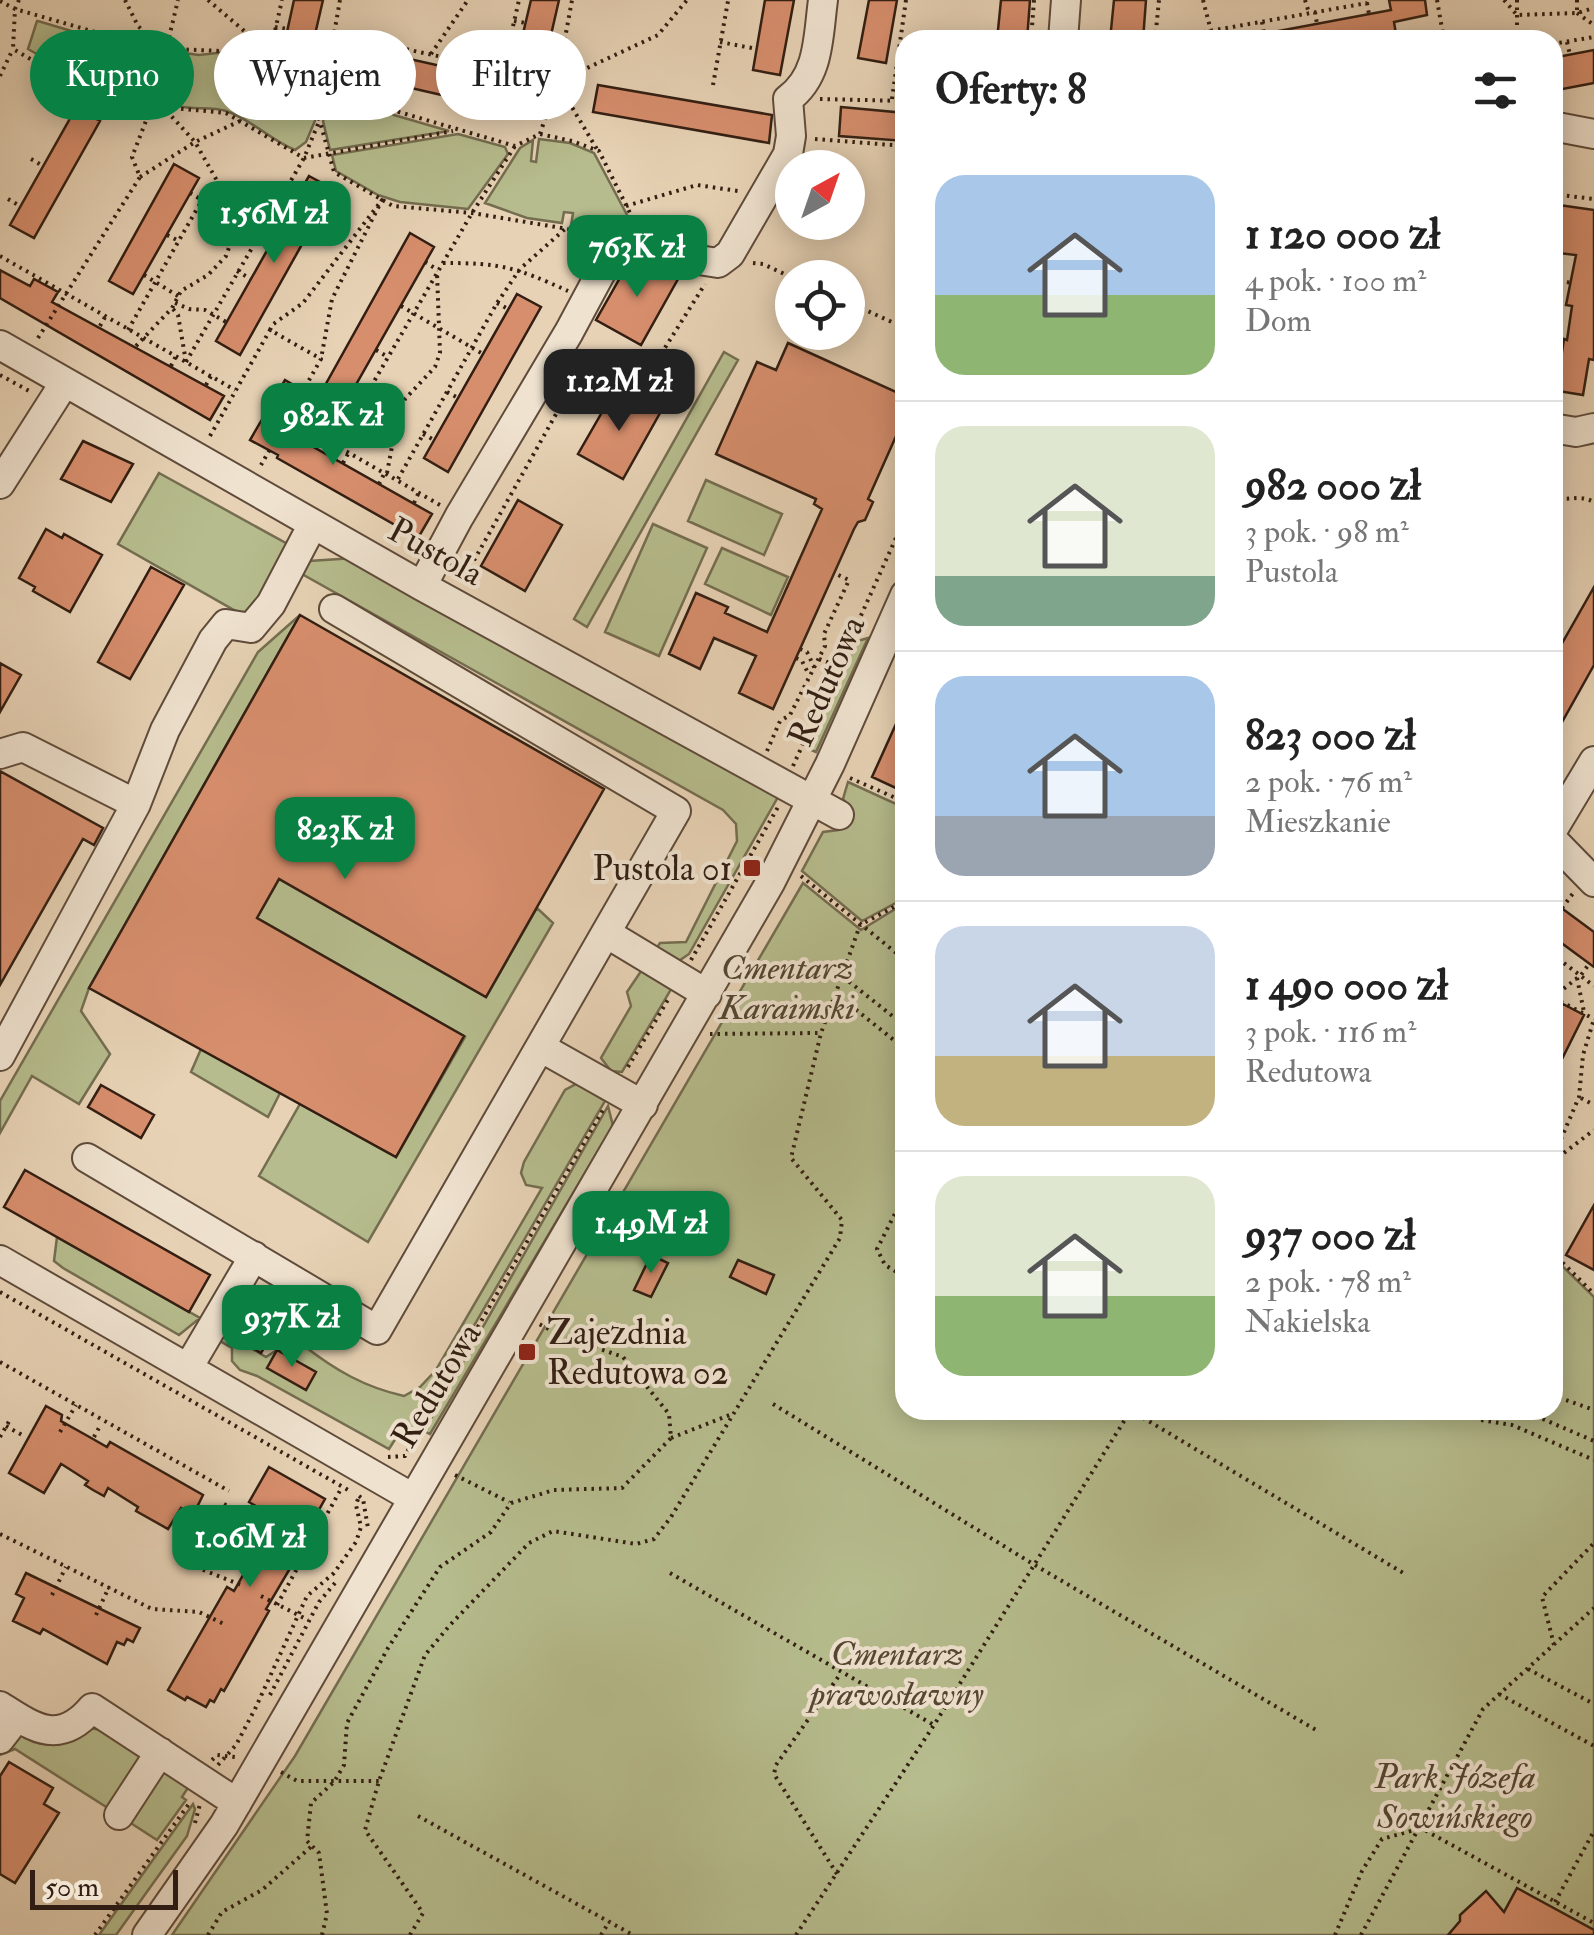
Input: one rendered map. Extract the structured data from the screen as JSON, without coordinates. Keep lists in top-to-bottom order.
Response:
{
  "streets": {
    "street": ["Pustola", "Redutowa"]
  },
  "crossings": [
    ["Pustola", "Redutowa"]
  ],
  "parks": ["Cmentarz Karaimski", "Cmentarz prawosławny", "Park Józefa Sowińskiego"],
  "places": {
    "transit": ["Pustola 01", "Zajezdnia Redutowa 02"]
  },
  "scale_bar": "50 m",
  "north": "top right",
  "page": {
    "chip": ["Kupno", "Wynajem", "Filtry"],
    "heading": "Oferty: 8",
    "list": [
      {
        "name": "1 120 000 zł",
        "note": "4 pok. · 100 m² · Dom"
      },
      {
        "name": "982 000 zł",
        "note": "3 pok. · 98 m² · Pustola"
      },
      {
        "name": "823 000 zł",
        "note": "2 pok. · 76 m² · Mieszkanie"
      },
      {
        "name": "1 490 000 zł",
        "note": "3 pok. · 116 m² · Redutowa"
      },
      {
        "name": "937 000 zł",
        "note": "2 pok. · 78 m² · Nakielska"
      }
    ],
    "price": [
      "1.56M zł",
      "763K zł",
      "1.12M zł",
      "982K zł",
      "823K zł",
      "1.49M zł",
      "937K zł",
      "1.06M zł"
    ],
    "scale": "50 m"
  }
}
